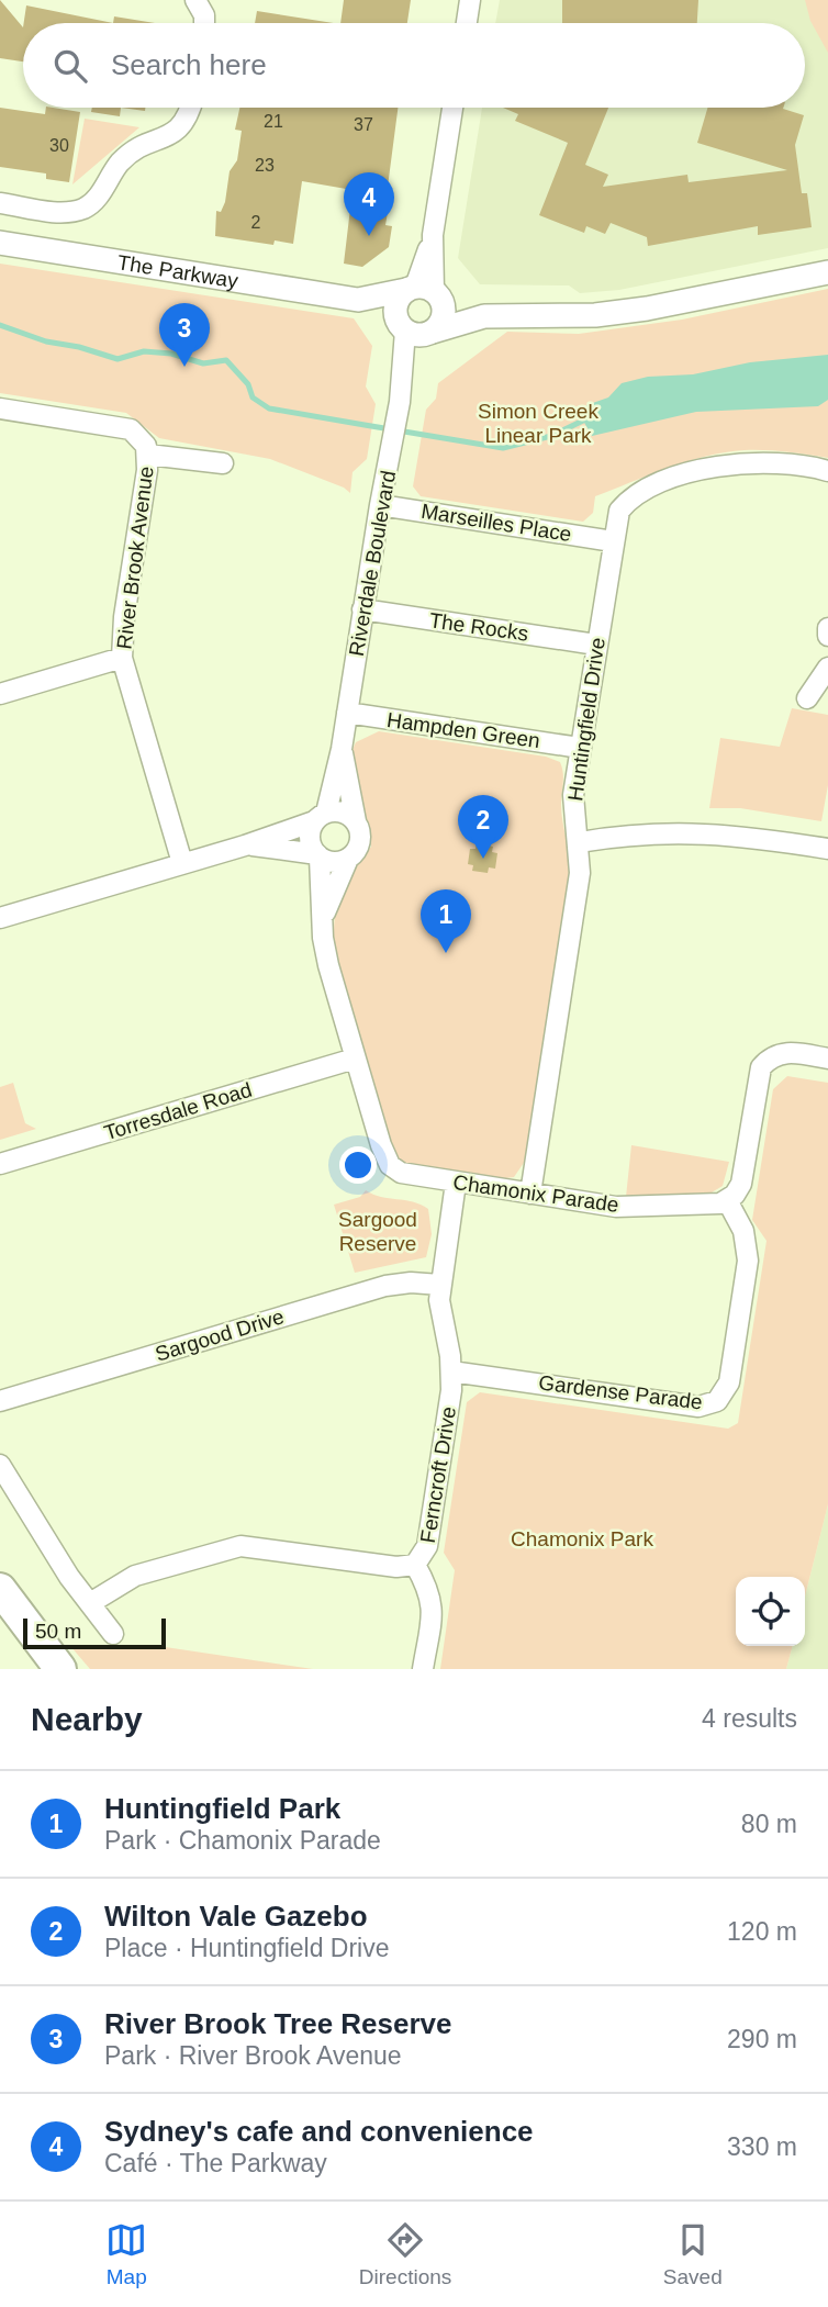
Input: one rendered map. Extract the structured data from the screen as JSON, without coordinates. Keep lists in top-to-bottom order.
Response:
{
  "streets": {
    "street": [
      "The Parkway",
      "Marseilles Place",
      "River Brook Avenue",
      "Riverdale Boulevard",
      "The Rocks",
      "Huntingfield Drive",
      "Hampden Green",
      "Torresdale Road",
      "Chamonix Parade",
      "Sargood Drive",
      "Gardense Parade",
      "Ferncroft Drive"
    ]
  },
  "crossings": [
    ["The Parkway", "Riverdale Boulevard"],
    ["Marseilles Place", "Riverdale Boulevard"],
    ["Marseilles Place", "Huntingfield Drive"],
    ["Riverdale Boulevard", "The Rocks"],
    ["Riverdale Boulevard", "Hampden Green"],
    ["Riverdale Boulevard", "Chamonix Parade"],
    ["The Rocks", "Huntingfield Drive"],
    ["Huntingfield Drive", "Hampden Green"],
    ["Huntingfield Drive", "Chamonix Parade"],
    ["Torresdale Road", "Chamonix Parade"],
    ["Chamonix Parade", "Gardense Parade"],
    ["Chamonix Parade", "Ferncroft Drive"],
    ["Sargood Drive", "Ferncroft Drive"],
    ["Gardense Parade", "Ferncroft Drive"]
  ],
  "parks": ["Simon Creek Linear Park", "Sargood Reserve", "Chamonix Park"],
  "house_numbers": [
    "21",
    "37",
    "30",
    "23",
    "2"
  ],
  "scale_bar": "50 m",
  "page": {
    "search": "Search here",
    "pins": [
      "4",
      "3",
      "2",
      "1"
    ],
    "scale": "50 m",
    "heading": ["Nearby", "4 results"],
    "list": [
      {
        "mark": "1",
        "name": "Huntingfield Park",
        "note": "Park · Chamonix Parade",
        "value": "80 m"
      },
      {
        "mark": "2",
        "name": "Wilton Vale Gazebo",
        "note": "Place · Huntingfield Drive",
        "value": "120 m"
      },
      {
        "mark": "3",
        "name": "River Brook Tree Reserve",
        "note": "Park · River Brook Avenue",
        "value": "290 m"
      },
      {
        "mark": "4",
        "name": "Sydney's cafe and convenience",
        "note": "Café · The Parkway",
        "value": "330 m"
      }
    ],
    "nav": ["Map", "Directions", "Saved"]
  }
}
